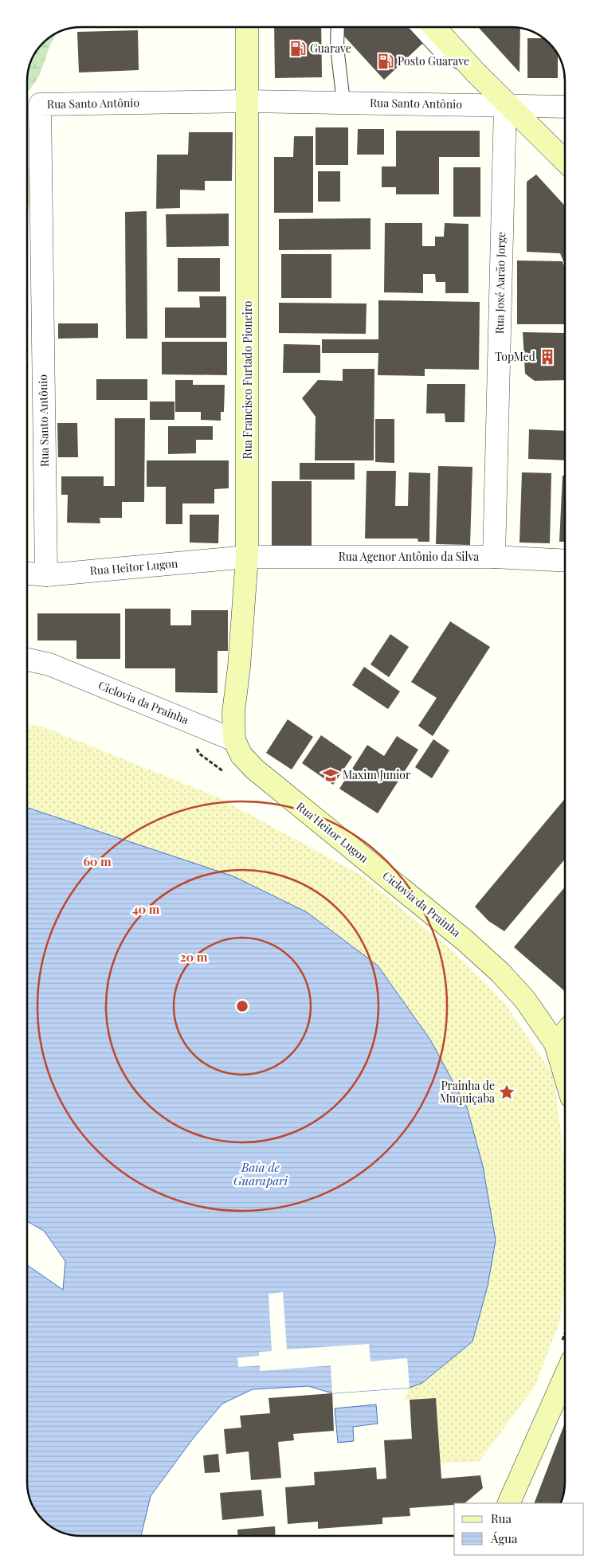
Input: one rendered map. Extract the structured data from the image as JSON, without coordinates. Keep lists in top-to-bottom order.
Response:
{
  "streets": {
    "street": [
      "Rua Santo Antônio",
      "Rua José Aarão Jorge",
      "Rua Francisco Furtado Pioneiro",
      "Rua Agenor Antônio da Silva",
      "Rua Heitor Lugon"
    ]
  },
  "crossings": [
    ["Rua Santo Antônio", "Rua José Aarão Jorge"],
    ["Rua Santo Antônio", "Rua Francisco Furtado Pioneiro"],
    ["Rua Santo Antônio", "Rua Heitor Lugon"],
    ["Rua José Aarão Jorge", "Rua Agenor Antônio da Silva"],
    ["Rua Francisco Furtado Pioneiro", "Rua Agenor Antônio da Silva"],
    ["Rua Francisco Furtado Pioneiro", "Rua Heitor Lugon"],
    ["Rua Agenor Antônio da Silva", "Rua Heitor Lugon"]
  ],
  "water": ["Baía de Guarapari"],
  "places": {
    "fuel station": ["Guarave", "Posto Guarave"],
    "building": ["TopMed"],
    "school or university": ["Maxim Junior"],
    "place": ["Prainha de Muquiçaba"]
  },
  "legend": ["Rua", "Água"],
  "rings": ["60 m", "40 m", "20 m"]
}
